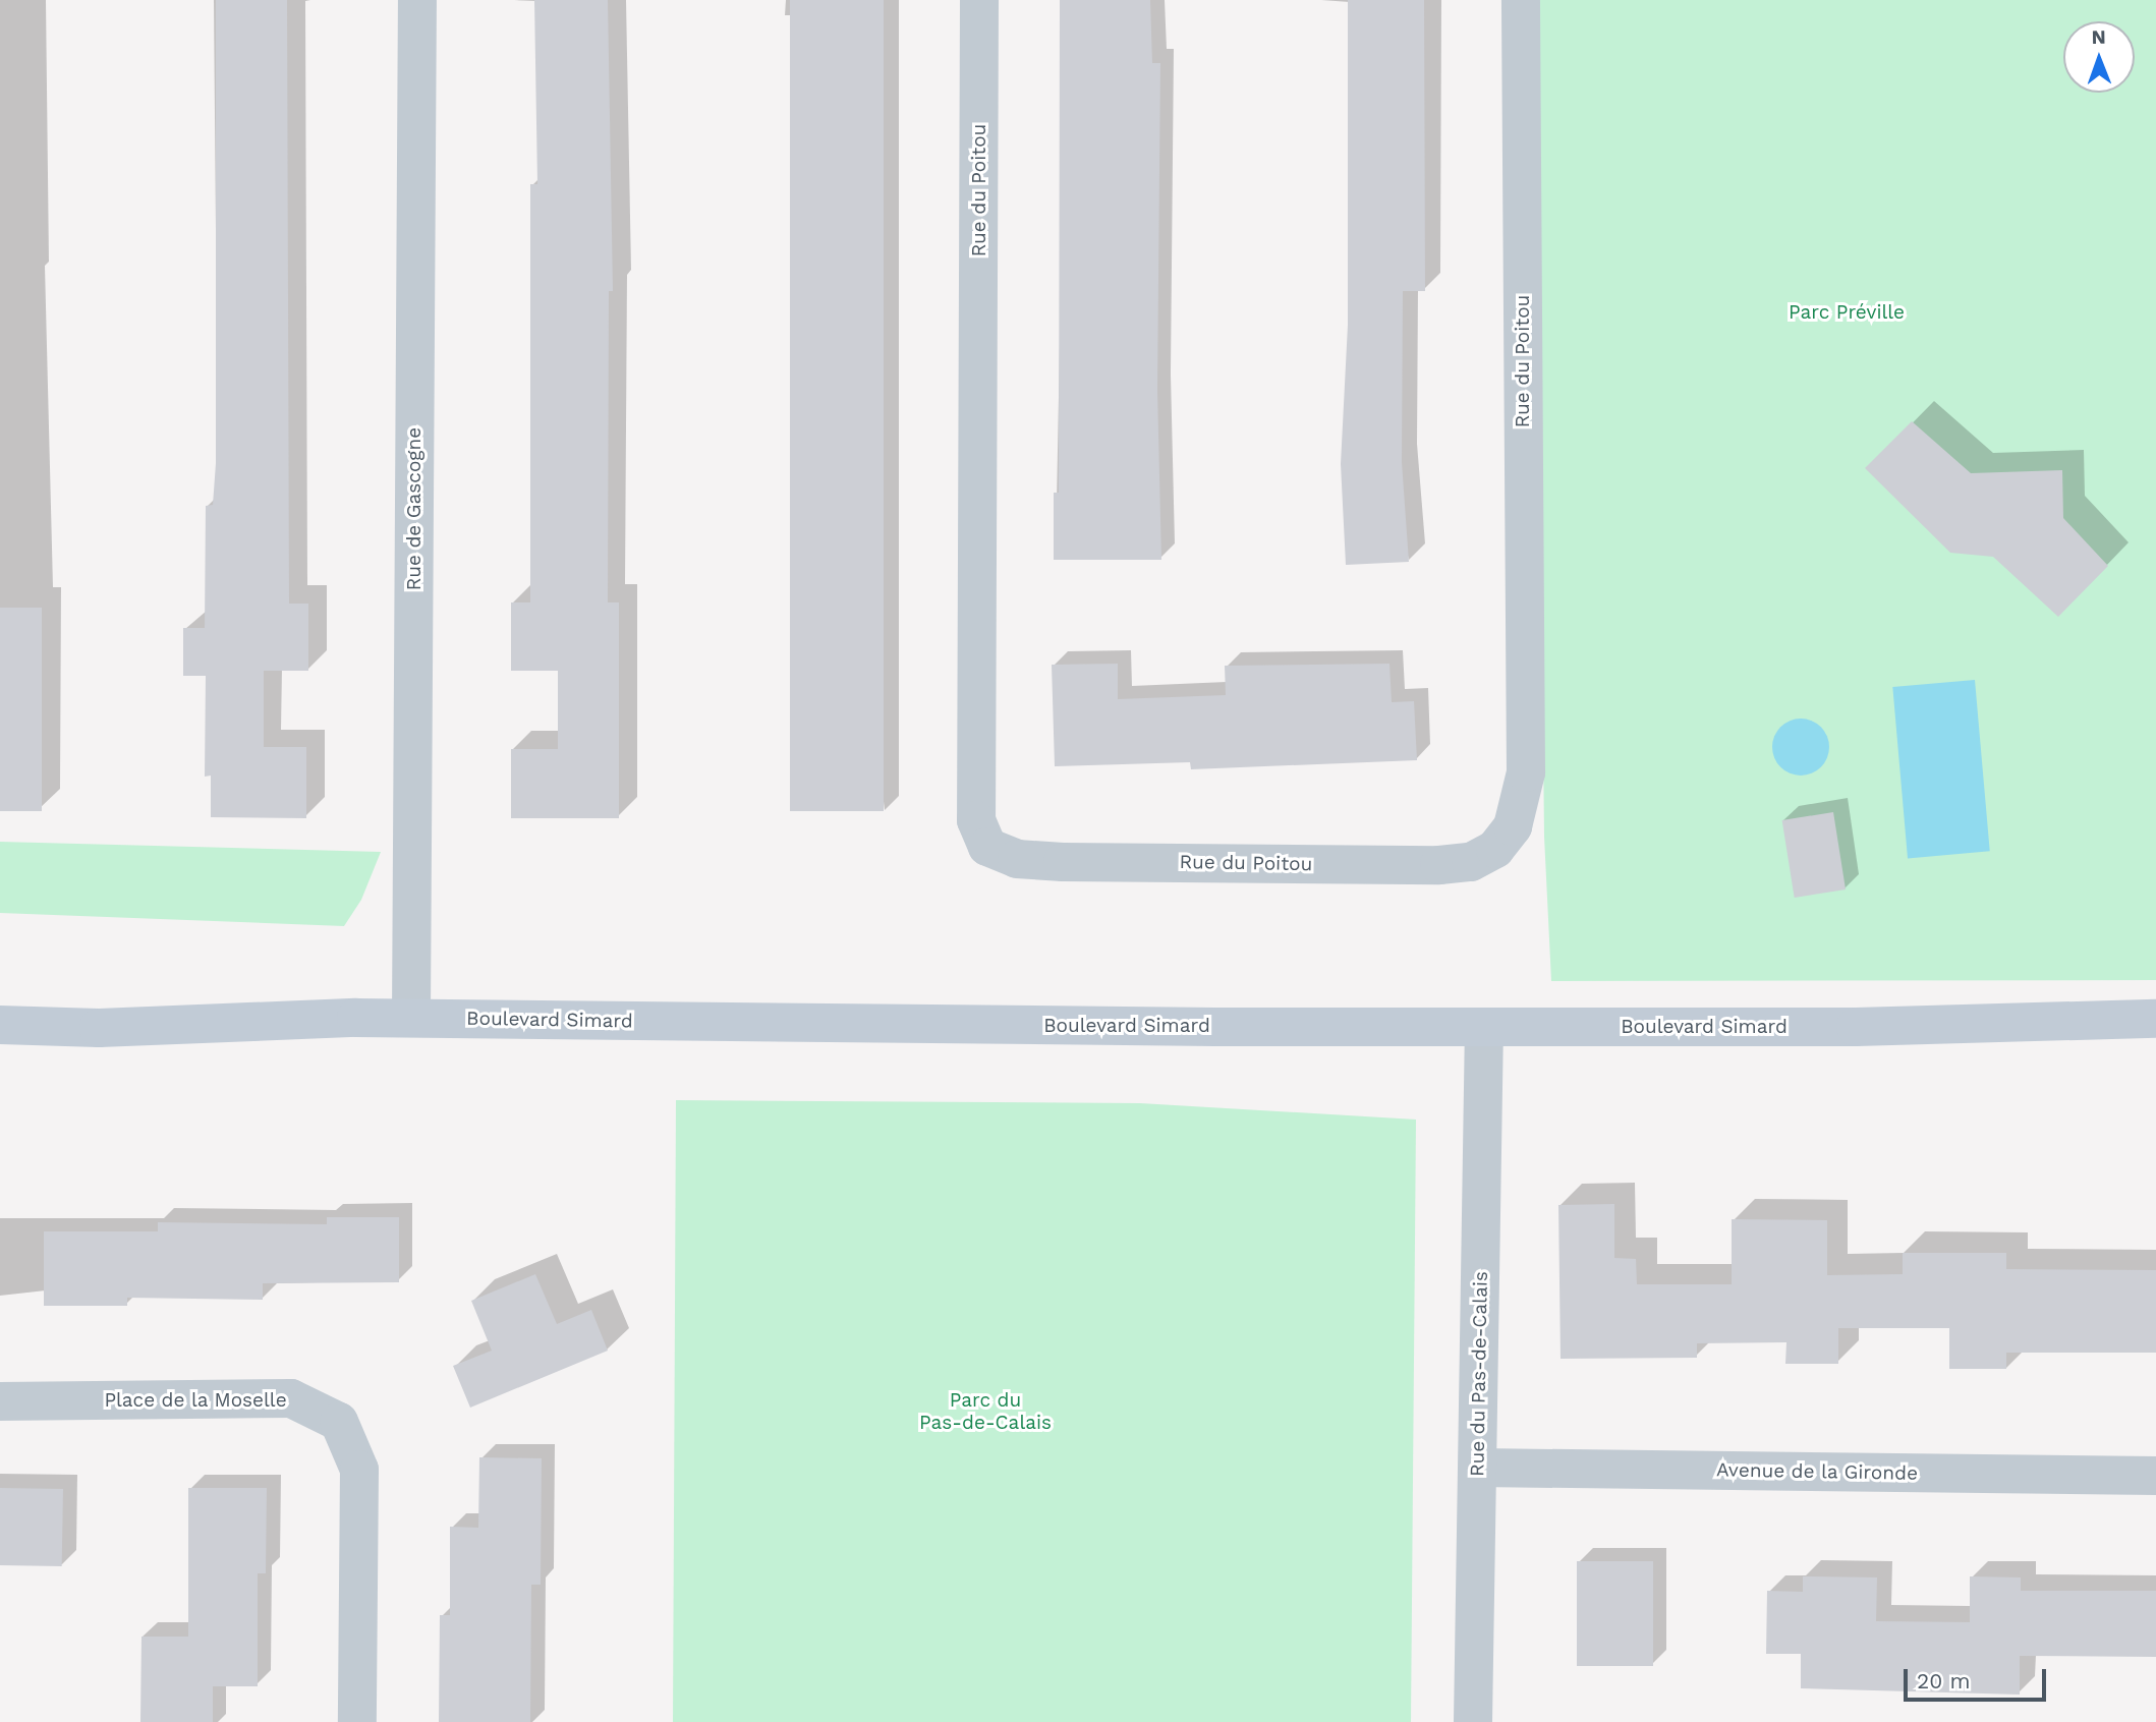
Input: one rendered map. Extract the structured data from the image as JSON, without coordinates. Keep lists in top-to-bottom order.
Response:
{
  "streets": {
    "main road": ["Boulevard Simard"],
    "street": [
      "Rue du Poitou",
      "Rue de Gascogne",
      "Rue du Pas-de-Calais",
      "Place de la Moselle",
      "Avenue de la Gironde"
    ]
  },
  "crossings": [
    ["Rue de Gascogne", "Boulevard Simard"],
    ["Boulevard Simard", "Rue du Pas-de-Calais"],
    ["Rue du Pas-de-Calais", "Avenue de la Gironde"]
  ],
  "parks": ["Parc Préville", "Parc du Pas-de-Calais"],
  "scale_bar": "20 m",
  "north": "top"
}
